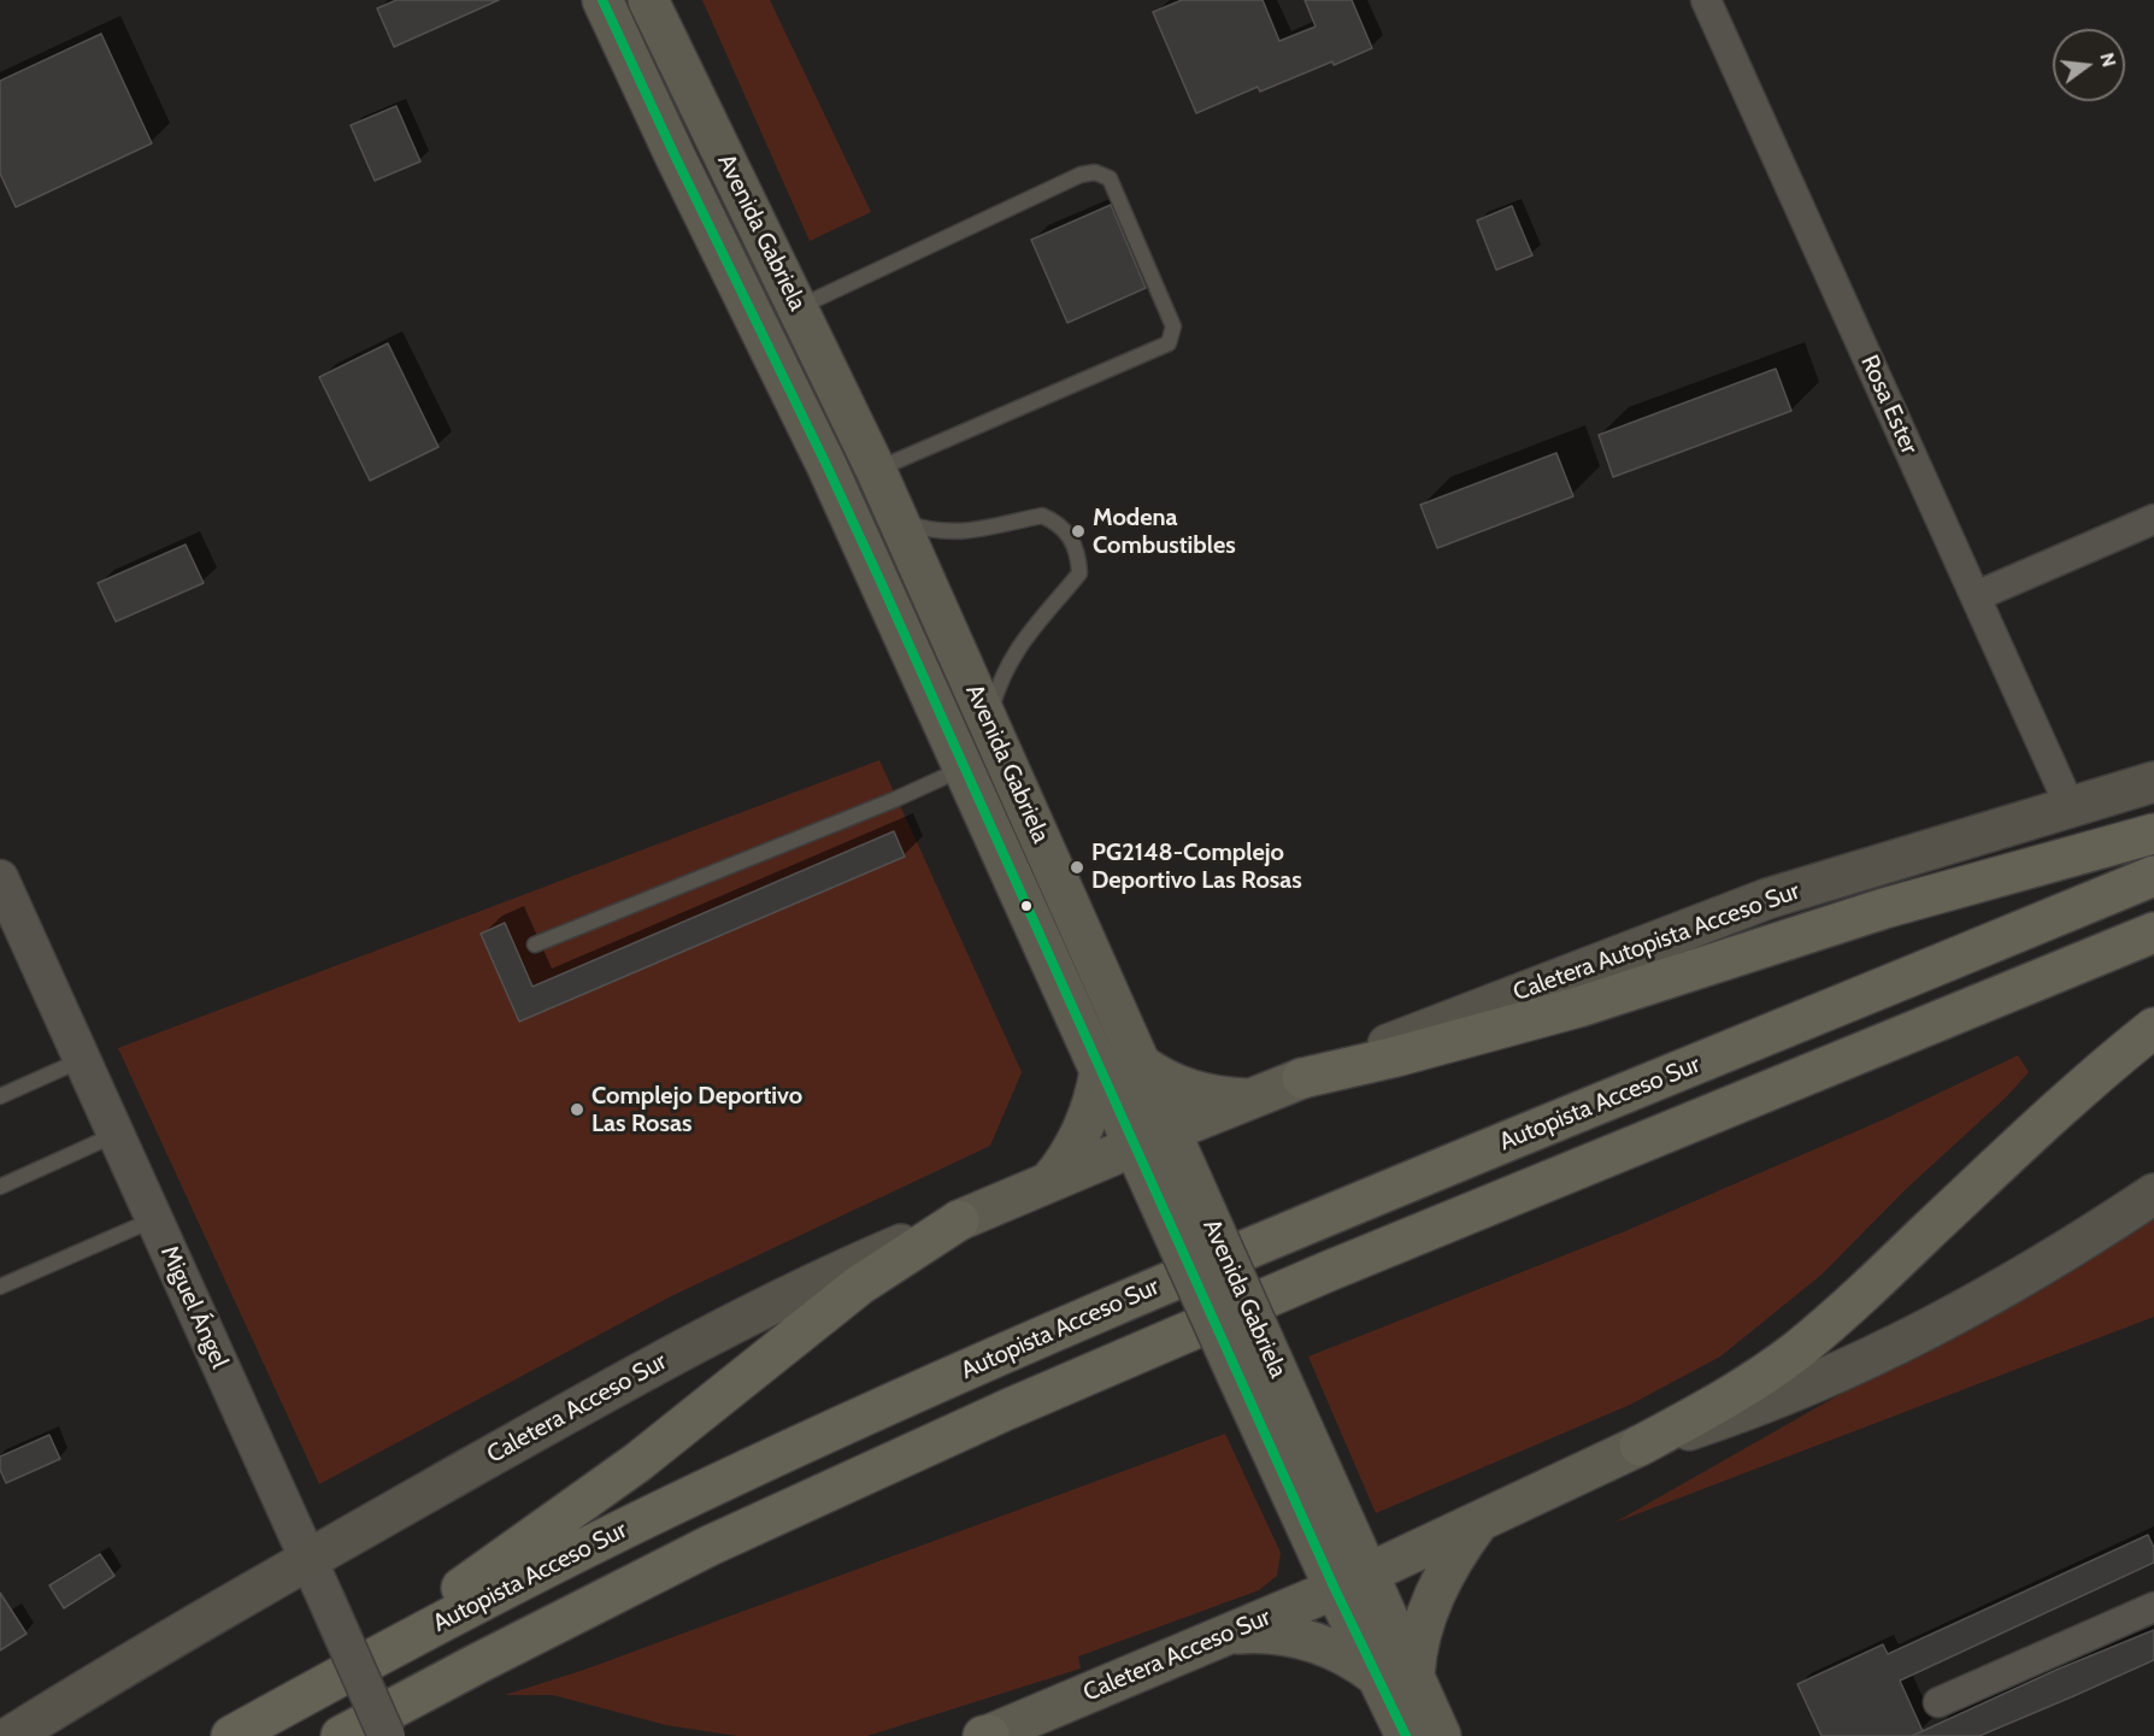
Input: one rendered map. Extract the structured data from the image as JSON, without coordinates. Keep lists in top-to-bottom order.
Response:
{
  "streets": {
    "highway": ["Autopista Acceso Sur"],
    "main road": ["Avenida Gabriela", "Caletera Autopista Acceso Sur", "Caletera Acceso Sur"],
    "street": ["Rosa Ester", "Miguel Ángel"]
  },
  "crossings": [
    ["Avenida Gabriela", "Caletera Autopista Acceso Sur"],
    ["Avenida Gabriela", "Caletera Acceso Sur"],
    ["Rosa Ester", "Caletera Autopista Acceso Sur"],
    ["Caletera Autopista Acceso Sur", "Caletera Acceso Sur"],
    ["Miguel Ángel", "Caletera Acceso Sur"]
  ],
  "places": ["Modena Combustibles", "PG2148-Complejo Deportivo Las Rosas", "Complejo Deportivo Las Rosas"],
  "north": "right"
}
